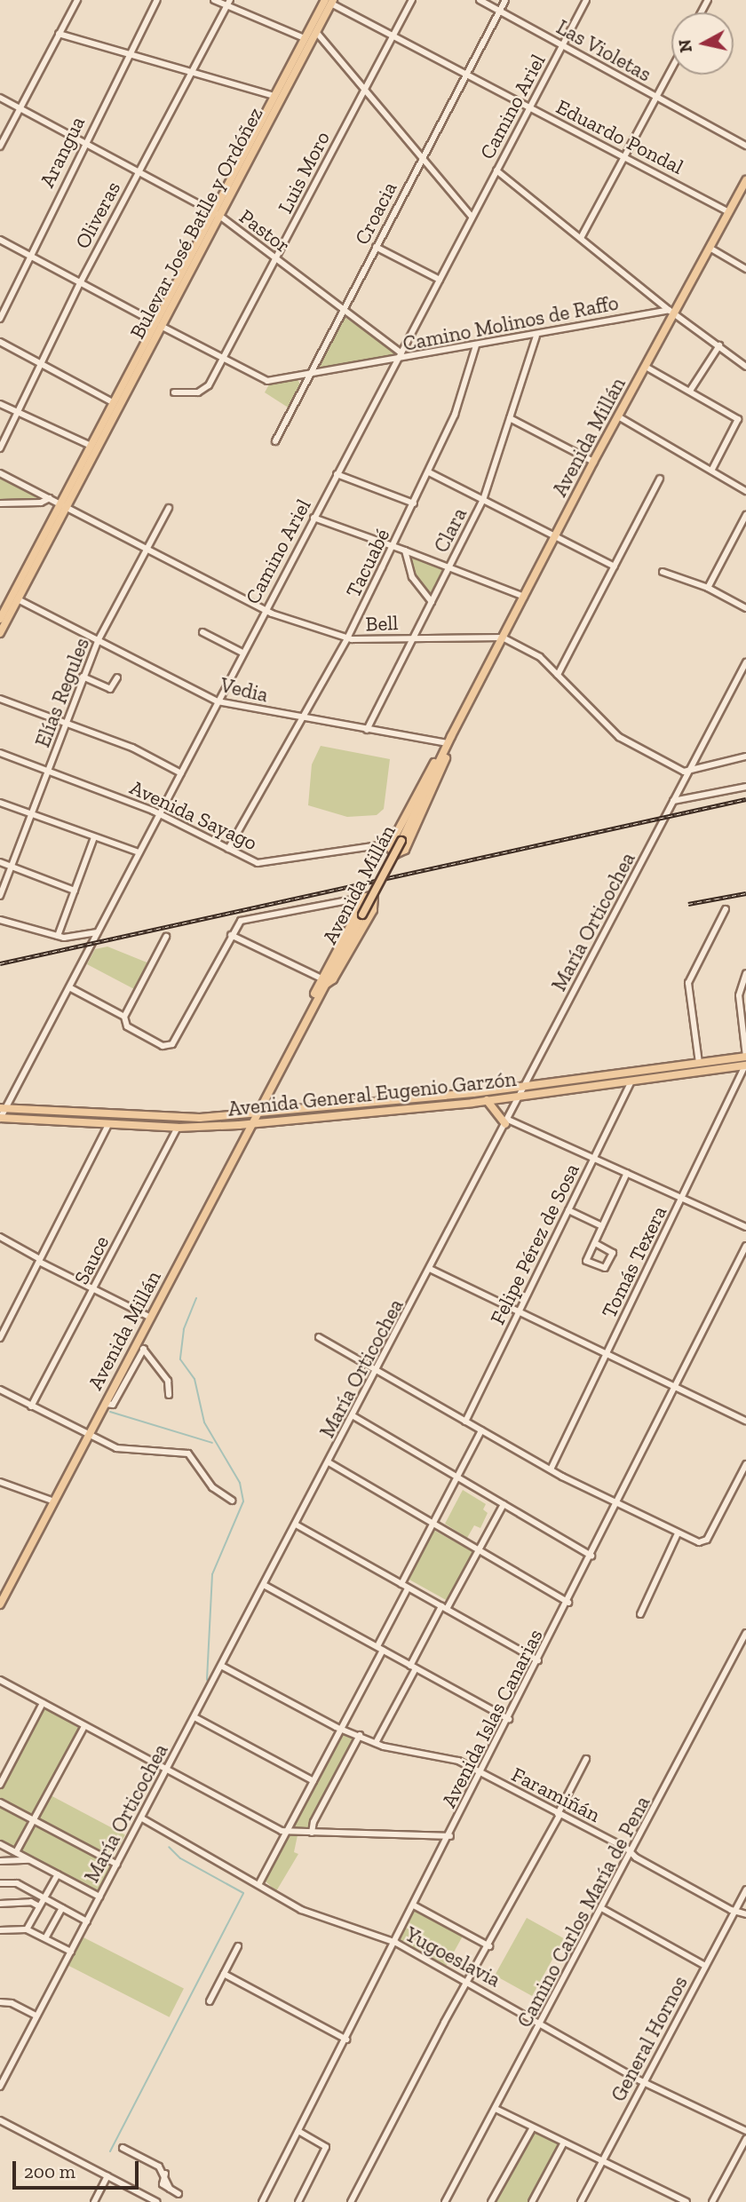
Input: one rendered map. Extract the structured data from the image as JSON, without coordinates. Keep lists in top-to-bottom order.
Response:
{
  "streets": {
    "main road": ["Bulevar José Batlle y Ordóñez", "Avenida Millán", "Avenida General Eugenio Garzón"],
    "street": [
      "Las Violetas",
      "Camino Ariel",
      "Eduardo Pondal",
      "Arangua",
      "Luis Moro",
      "Croacia",
      "Oliveras",
      "Pastor",
      "Camino Molinos de Raffo",
      "Clara",
      "Tacuabé",
      "Bell",
      "Vedia",
      "Elías Regules",
      "Avenida Sayago",
      "María Orticochea",
      "Felipe Pérez de Sosa",
      "Sauce",
      "Tomás Texera",
      "Avenida Islas Canarias",
      "Faramiñán",
      "Camino Carlos María de Pena",
      "Yugoeslavia",
      "General Hornos"
    ]
  },
  "crossings": [
    ["Las Violetas", "Camino Ariel"],
    ["Las Violetas", "Croacia"],
    ["Camino Ariel", "Eduardo Pondal"],
    ["Camino Ariel", "Pastor"],
    ["Camino Ariel", "Camino Molinos de Raffo"],
    ["Camino Ariel", "Bell"],
    ["Camino Ariel", "Vedia"],
    ["Camino Ariel", "Avenida Sayago"],
    ["Camino Ariel", "Avenida General Eugenio Garzón"],
    ["Eduardo Pondal", "Luis Moro"],
    ["Eduardo Pondal", "Croacia"],
    ["Eduardo Pondal", "Bulevar José Batlle y Ordóñez"],
    ["Eduardo Pondal", "Avenida Millán"],
    ["Arangua", "Pastor"],
    ["Luis Moro", "Pastor"],
    ["Luis Moro", "Camino Molinos de Raffo"],
    ["Croacia", "Pastor"],
    ["Croacia", "Camino Molinos de Raffo"],
    ["Oliveras", "Pastor"],
    ["Bulevar José Batlle y Ordóñez", "Pastor"],
    ["Bulevar José Batlle y Ordóñez", "Bell"],
    ["Bulevar José Batlle y Ordóñez", "Vedia"],
    ["Camino Molinos de Raffo", "Avenida Millán"],
    ["Camino Molinos de Raffo", "Clara"],
    ["Camino Molinos de Raffo", "Tacuabé"],
    ["Avenida Millán", "Bell"],
    ["Avenida Millán", "Vedia"],
    ["Avenida Millán", "Avenida General Eugenio Garzón"],
    ["Clara", "Bell"],
    ["Clara", "Vedia"],
    ["Tacuabé", "Bell"],
    ["Tacuabé", "Vedia"],
    ["Tacuabé", "Avenida Sayago"],
    ["Bell", "Elías Regules"],
    ["Bell", "María Orticochea"],
    ["Vedia", "Elías Regules"],
    ["Elías Regules", "Avenida Sayago"],
    ["María Orticochea", "Avenida General Eugenio Garzón"],
    ["María Orticochea", "Faramiñán"],
    ["María Orticochea", "Yugoeslavia"],
    ["Avenida General Eugenio Garzón", "Felipe Pérez de Sosa"],
    ["Avenida General Eugenio Garzón", "Sauce"],
    ["Avenida General Eugenio Garzón", "Tomás Texera"],
    ["Avenida Islas Canarias", "Faramiñán"],
    ["Avenida Islas Canarias", "Yugoeslavia"],
    ["Faramiñán", "Camino Carlos María de Pena"],
    ["Faramiñán", "General Hornos"],
    ["Camino Carlos María de Pena", "Yugoeslavia"],
    ["Yugoeslavia", "General Hornos"]
  ],
  "scale_bar": "200 m",
  "north": "left"
}
